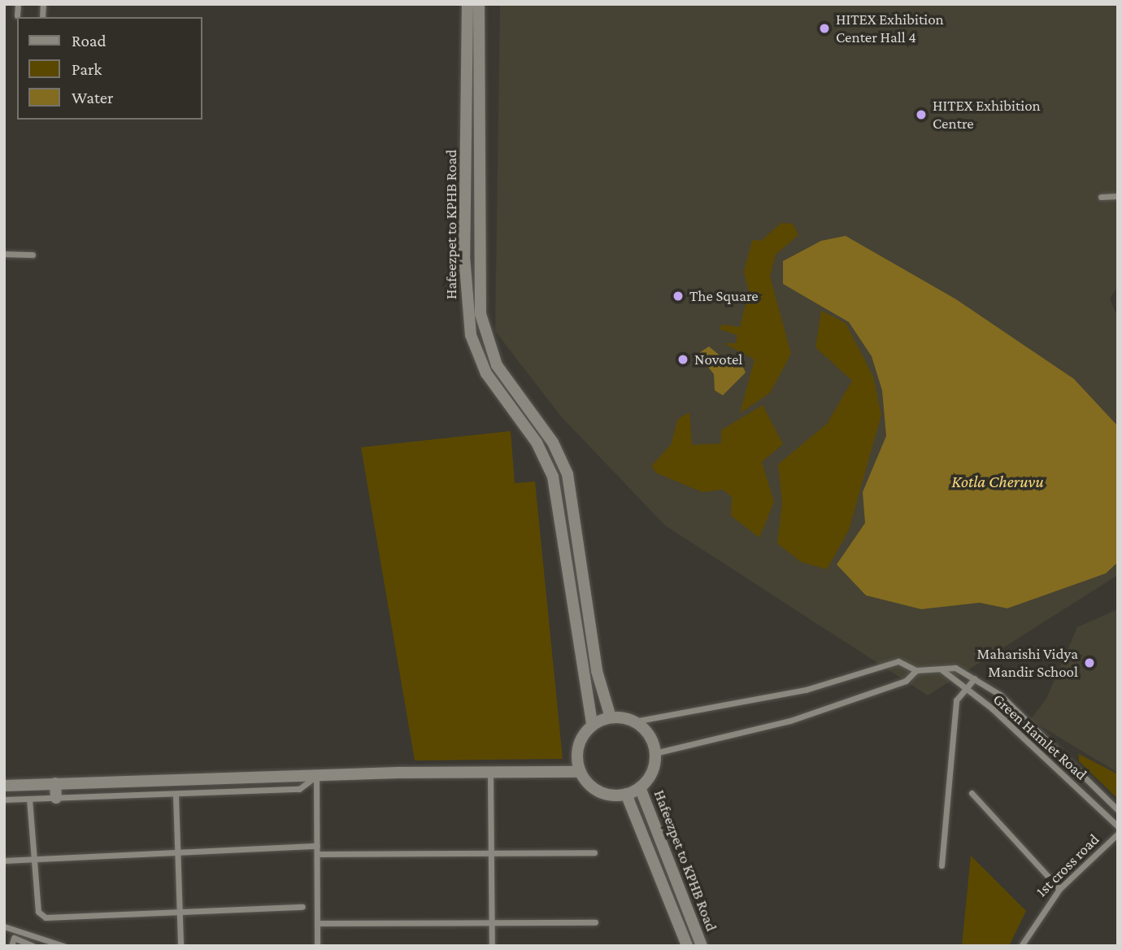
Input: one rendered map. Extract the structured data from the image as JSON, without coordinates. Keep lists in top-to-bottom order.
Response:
{
  "streets": {
    "main road": ["Hafeezpet to KPHB Road"],
    "street": ["Green Hamlet Road", "1st cross road"]
  },
  "crossings": [
    ["Hafeezpet to KPHB Road", "Green Hamlet Road"]
  ],
  "water": ["Kotla Cheruvu"],
  "places": [
    "HITEX Exhibition Center Hall 4",
    "HITEX Exhibition Centre",
    "The Square",
    "Novotel",
    "Maharishi Vidya Mandir School"
  ],
  "legend": ["Road", "Park", "Water"]
}
